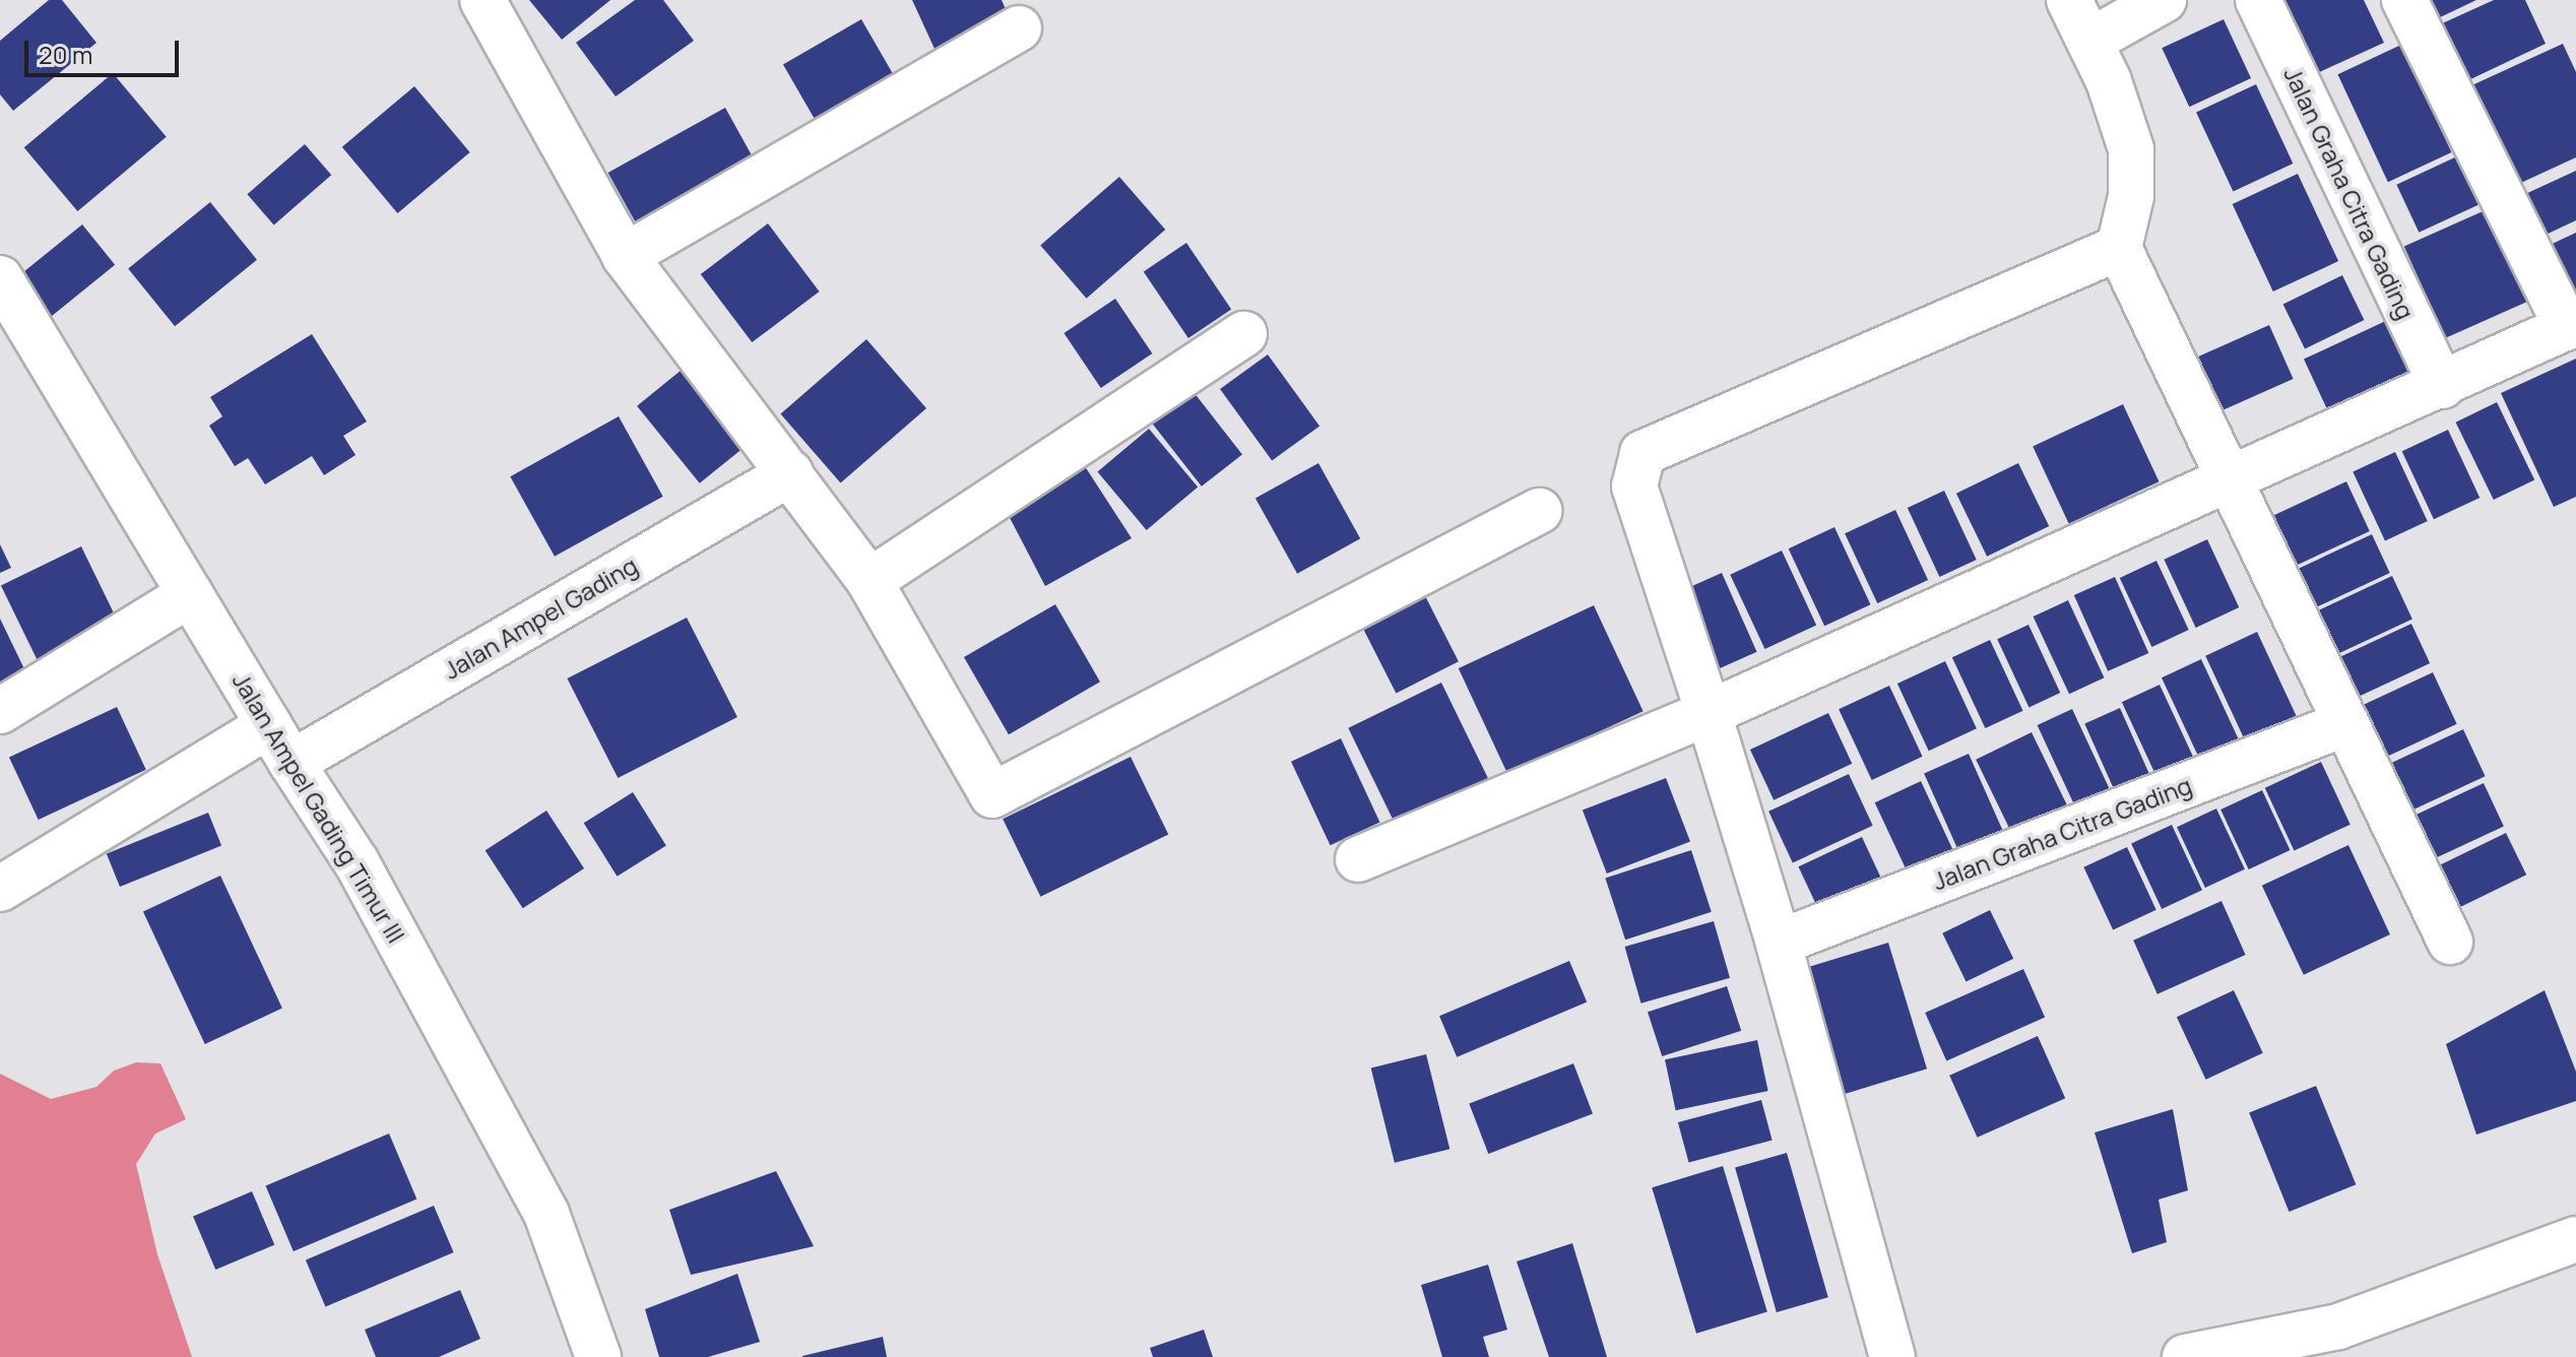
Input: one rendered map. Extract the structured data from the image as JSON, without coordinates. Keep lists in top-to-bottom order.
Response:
{
  "streets": {
    "street": ["Jalan Graha Citra Gading", "Jalan Ampel Gading", "Jalan Ampel Gading Timur III"]
  },
  "crossings": [
    ["Jalan Ampel Gading", "Jalan Ampel Gading Timur III"]
  ],
  "scale_bar": "20 m"
}
